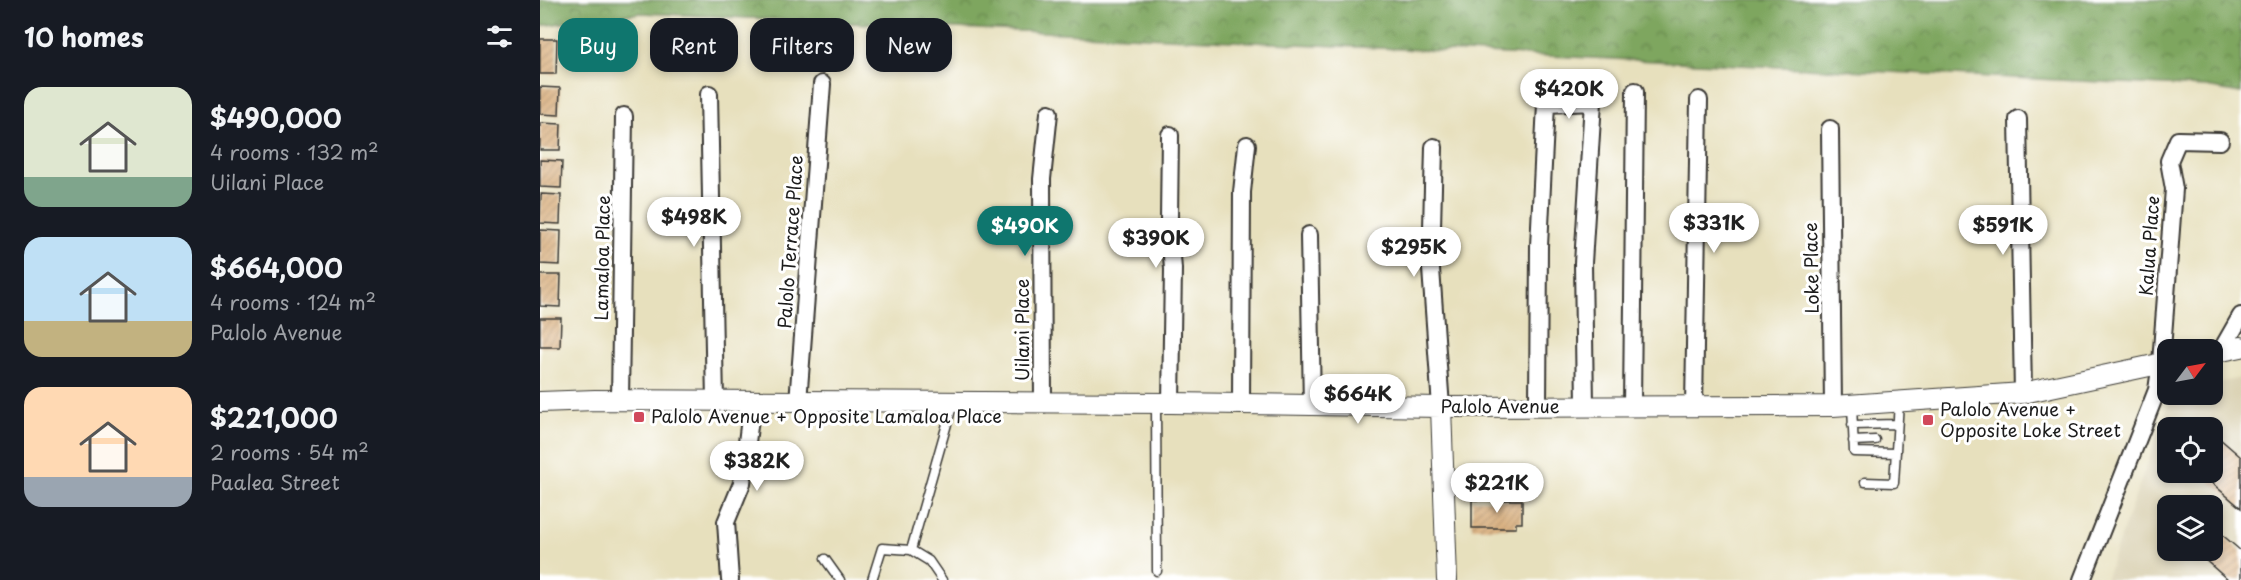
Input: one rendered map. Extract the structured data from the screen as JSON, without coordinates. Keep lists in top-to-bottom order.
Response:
{
  "streets": {
    "street": [
      "Palolo Terrace Place",
      "Kalua Place",
      "Lamaloa Place",
      "Loke Place",
      "Uilani Place",
      "Palolo Avenue"
    ]
  },
  "crossings": [
    ["Palolo Terrace Place", "Palolo Avenue"],
    ["Lamaloa Place", "Palolo Avenue"],
    ["Loke Place", "Palolo Avenue"],
    ["Uilani Place", "Palolo Avenue"]
  ],
  "places": {
    "transit": ["Palolo Avenue + Opposite Lamaloa Place", "Palolo Avenue + Opposite Loke Street"]
  },
  "north": "top right",
  "page": {
    "heading": "10 homes",
    "chip": [
      "Buy",
      "Rent",
      "Filters",
      "New"
    ],
    "price": [
      "$420K",
      "$498K",
      "$331K",
      "$591K",
      "$490K",
      "$390K",
      "$295K",
      "$664K",
      "$382K",
      "$221K"
    ],
    "list": [
      {
        "name": "$490,000",
        "note": "4 rooms · 132 m² · Uilani Place"
      },
      {
        "name": "$664,000",
        "note": "4 rooms · 124 m² · Palolo Avenue"
      },
      {
        "name": "$221,000",
        "note": "2 rooms · 54 m² · Paalea Street"
      }
    ]
  }
}
